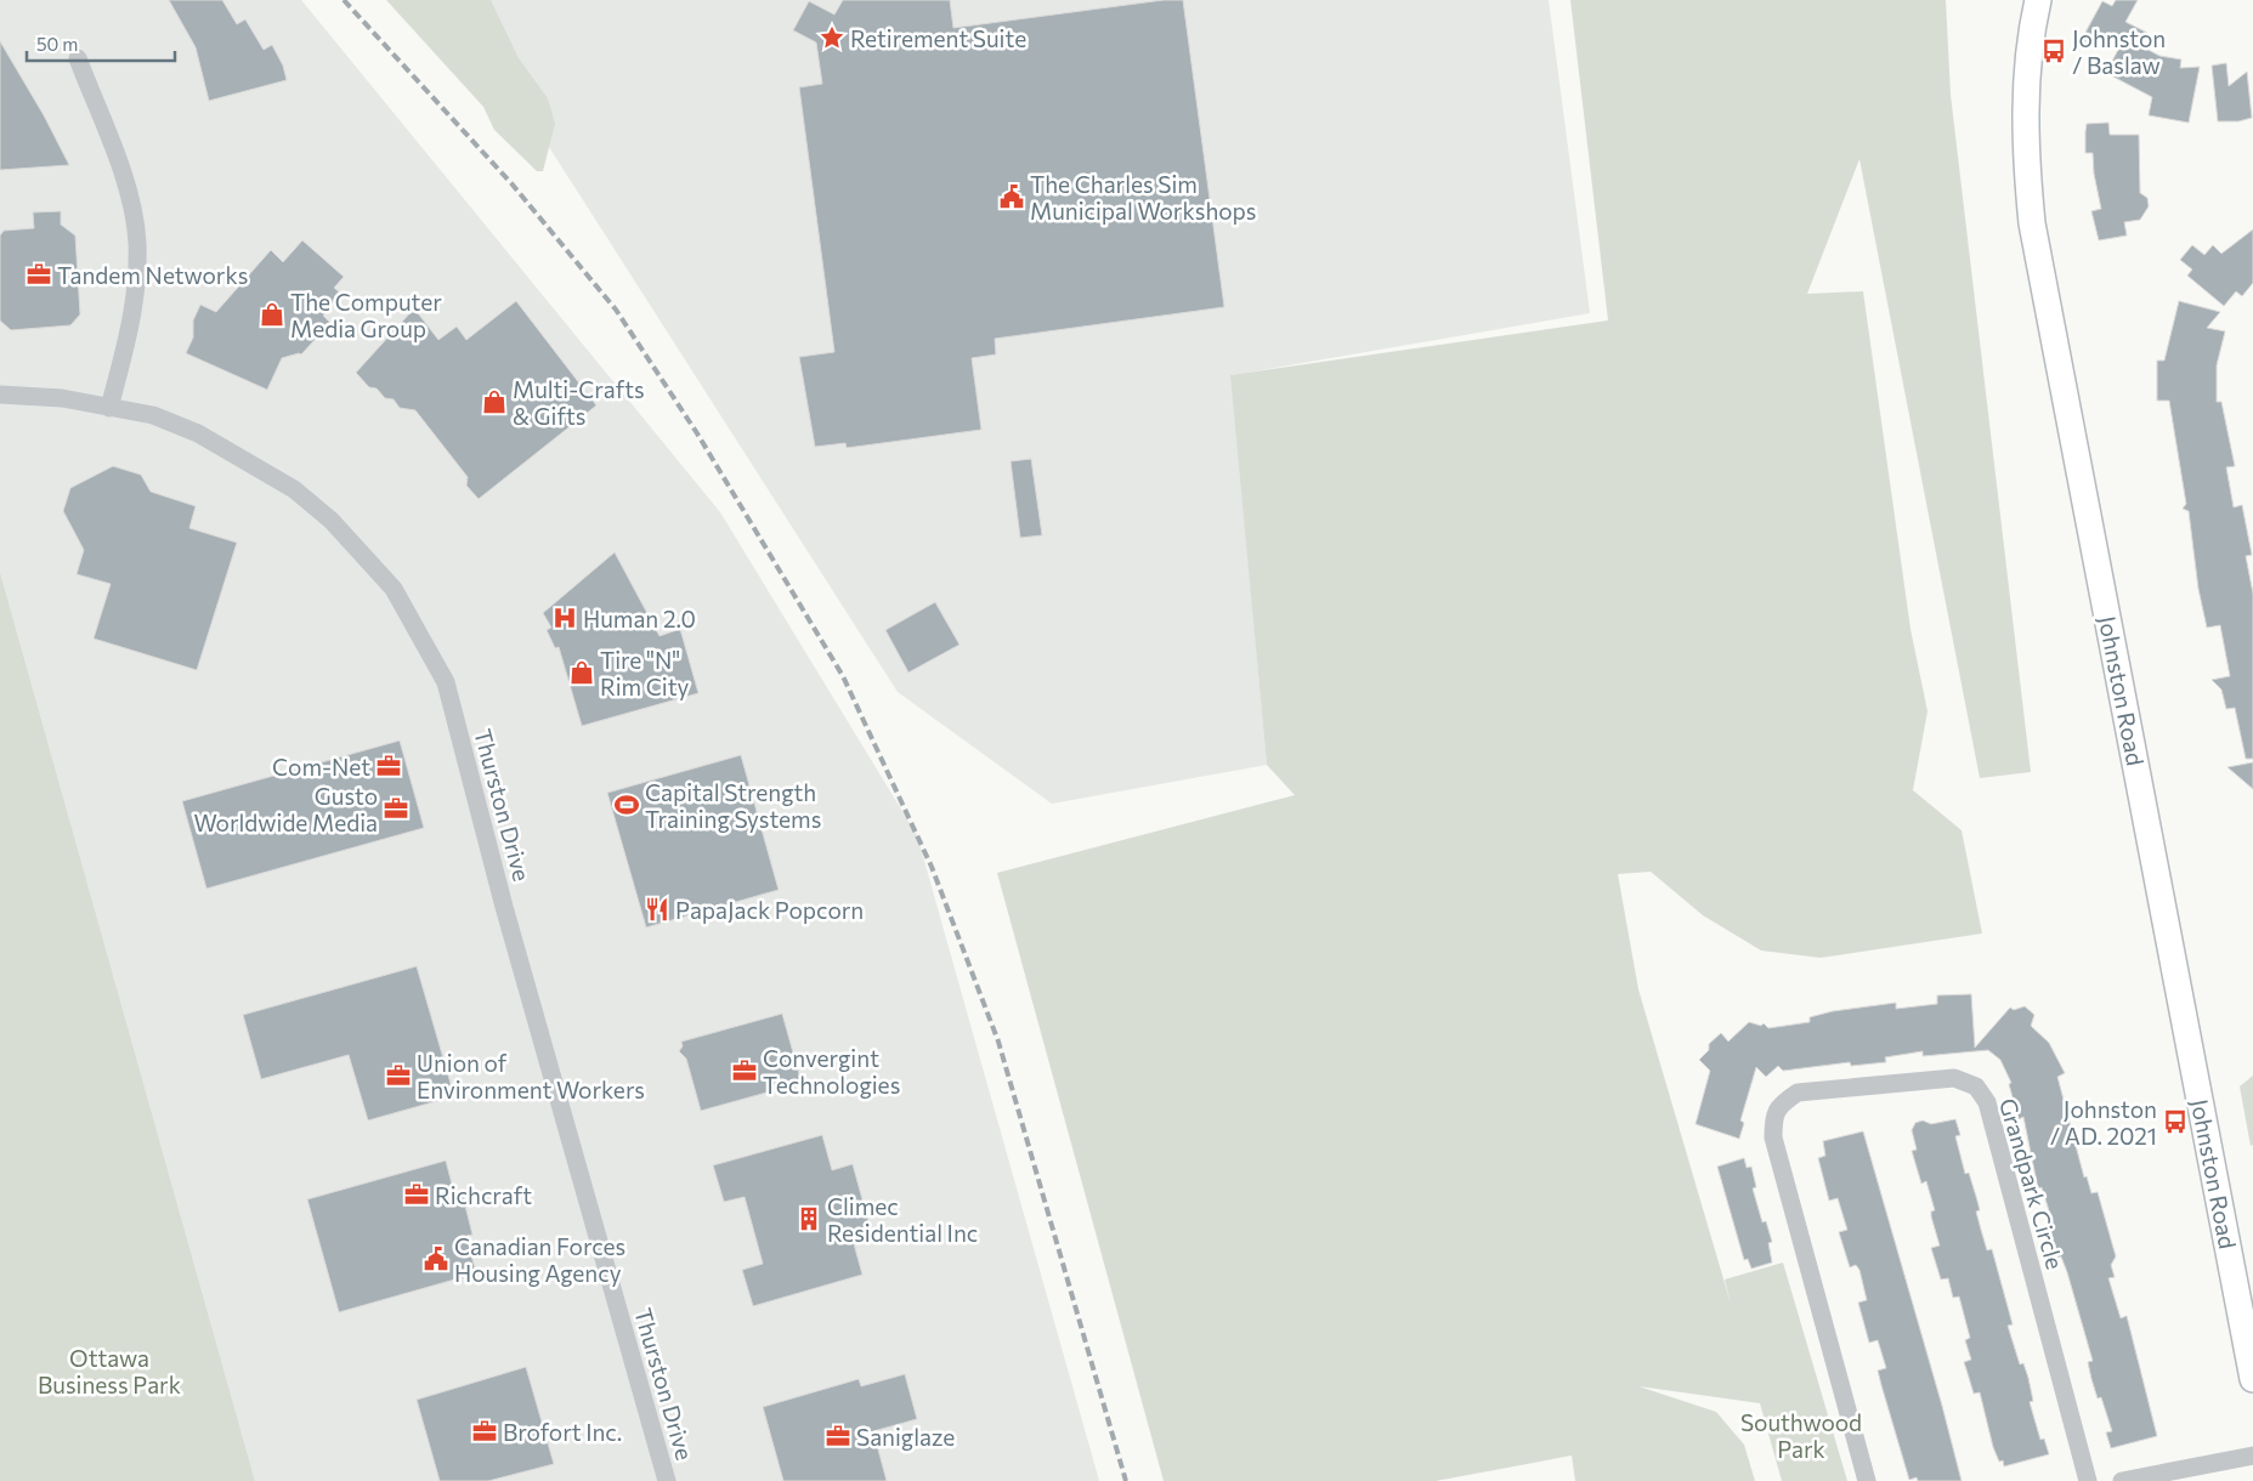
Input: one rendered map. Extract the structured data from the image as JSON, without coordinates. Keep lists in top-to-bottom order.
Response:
{
  "streets": {
    "street": ["Johnston Road", "Thurston Drive", "Grandpark Circle"]
  },
  "parks": ["Ottawa Business Park", "Southwood Park"],
  "places": {
    "place": ["Retirement Suite"],
    "bus stop": ["Johnston / Baslaw", "Johnston / AD. 2021"],
    "public building": ["The Charles Sim Municipal Workshops", "Canadian Forces Housing Agency"],
    "office": [
      "Tandem Networks",
      "Com-Net",
      "Gusto Worldwide Media",
      "Convergint Technologies",
      "Union of Environment Workers",
      "Richcraft",
      "Brofort Inc.",
      "Saniglaze"
    ],
    "shop": ["The Computer Media Group", "Multi-Crafts & Gifts", "Tire \"N\" Rim City"],
    "hospital": ["Human 2.0"],
    "sports": ["Capital Strength Training Systems"],
    "restaurant": ["PapaJack Popcorn"],
    "building": ["Climec Residential Inc"]
  },
  "scale_bar": "50 m"
}
